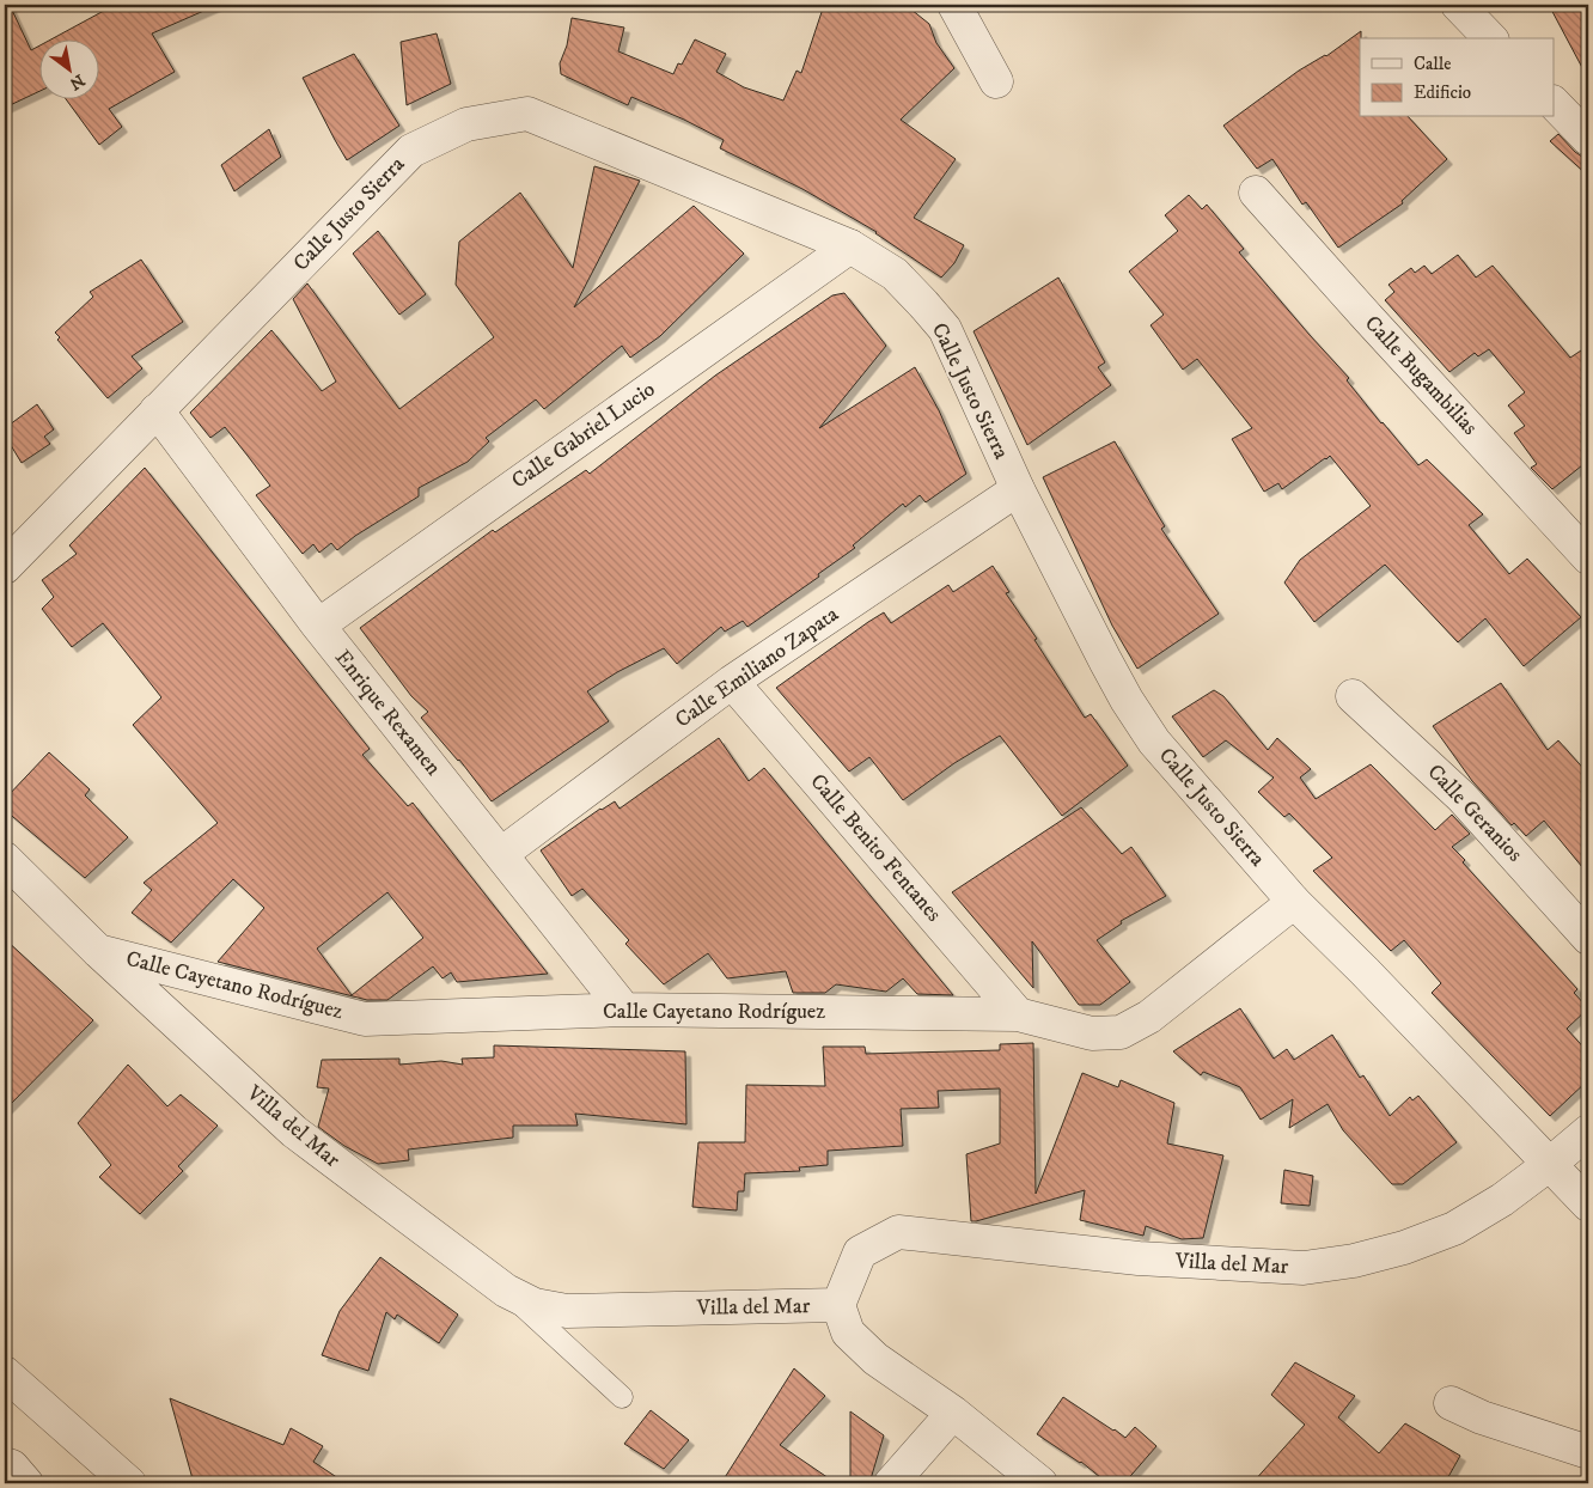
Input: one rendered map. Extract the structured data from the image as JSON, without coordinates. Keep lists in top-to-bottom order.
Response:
{
  "streets": {
    "street": [
      "Calle Justo Sierra",
      "Calle Bugambilias",
      "Calle Gabriel Lucio",
      "Calle Emiliano Zapata",
      "Enrique Rexamen",
      "Calle Geranios",
      "Calle Benito Fentanes",
      "Calle Cayetano Rodríguez",
      "Villa del Mar"
    ]
  },
  "crossings": [
    ["Calle Justo Sierra", "Calle Gabriel Lucio"],
    ["Calle Justo Sierra", "Calle Emiliano Zapata"],
    ["Calle Justo Sierra", "Enrique Rexamen"],
    ["Calle Justo Sierra", "Calle Cayetano Rodríguez"],
    ["Calle Justo Sierra", "Villa del Mar"],
    ["Calle Gabriel Lucio", "Enrique Rexamen"],
    ["Calle Emiliano Zapata", "Enrique Rexamen"],
    ["Calle Emiliano Zapata", "Calle Benito Fentanes"],
    ["Enrique Rexamen", "Calle Cayetano Rodríguez"],
    ["Calle Benito Fentanes", "Calle Cayetano Rodríguez"],
    ["Calle Cayetano Rodríguez", "Villa del Mar"]
  ],
  "legend": ["Calle", "Edificio"],
  "north": "bottom right"
}
